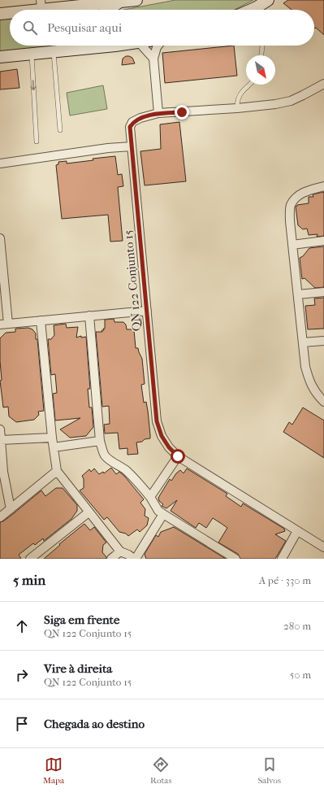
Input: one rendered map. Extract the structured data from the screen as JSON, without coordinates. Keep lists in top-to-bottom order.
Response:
{
  "streets": {
    "street": ["QN 122 Conjunto 15"]
  },
  "north": "bottom right",
  "page": {
    "search": "Pesquisar aqui",
    "heading": ["5 min", "A pé · 330 m"],
    "list": [
      ["Siga em frente", "QN 122 Conjunto 15", "280 m"],
      ["Vire à direita", "QN 122 Conjunto 15", "50 m"],
      "Chegada ao destino"
    ],
    "nav": ["Mapa", "Rotas", "Salvos"]
  }
}
